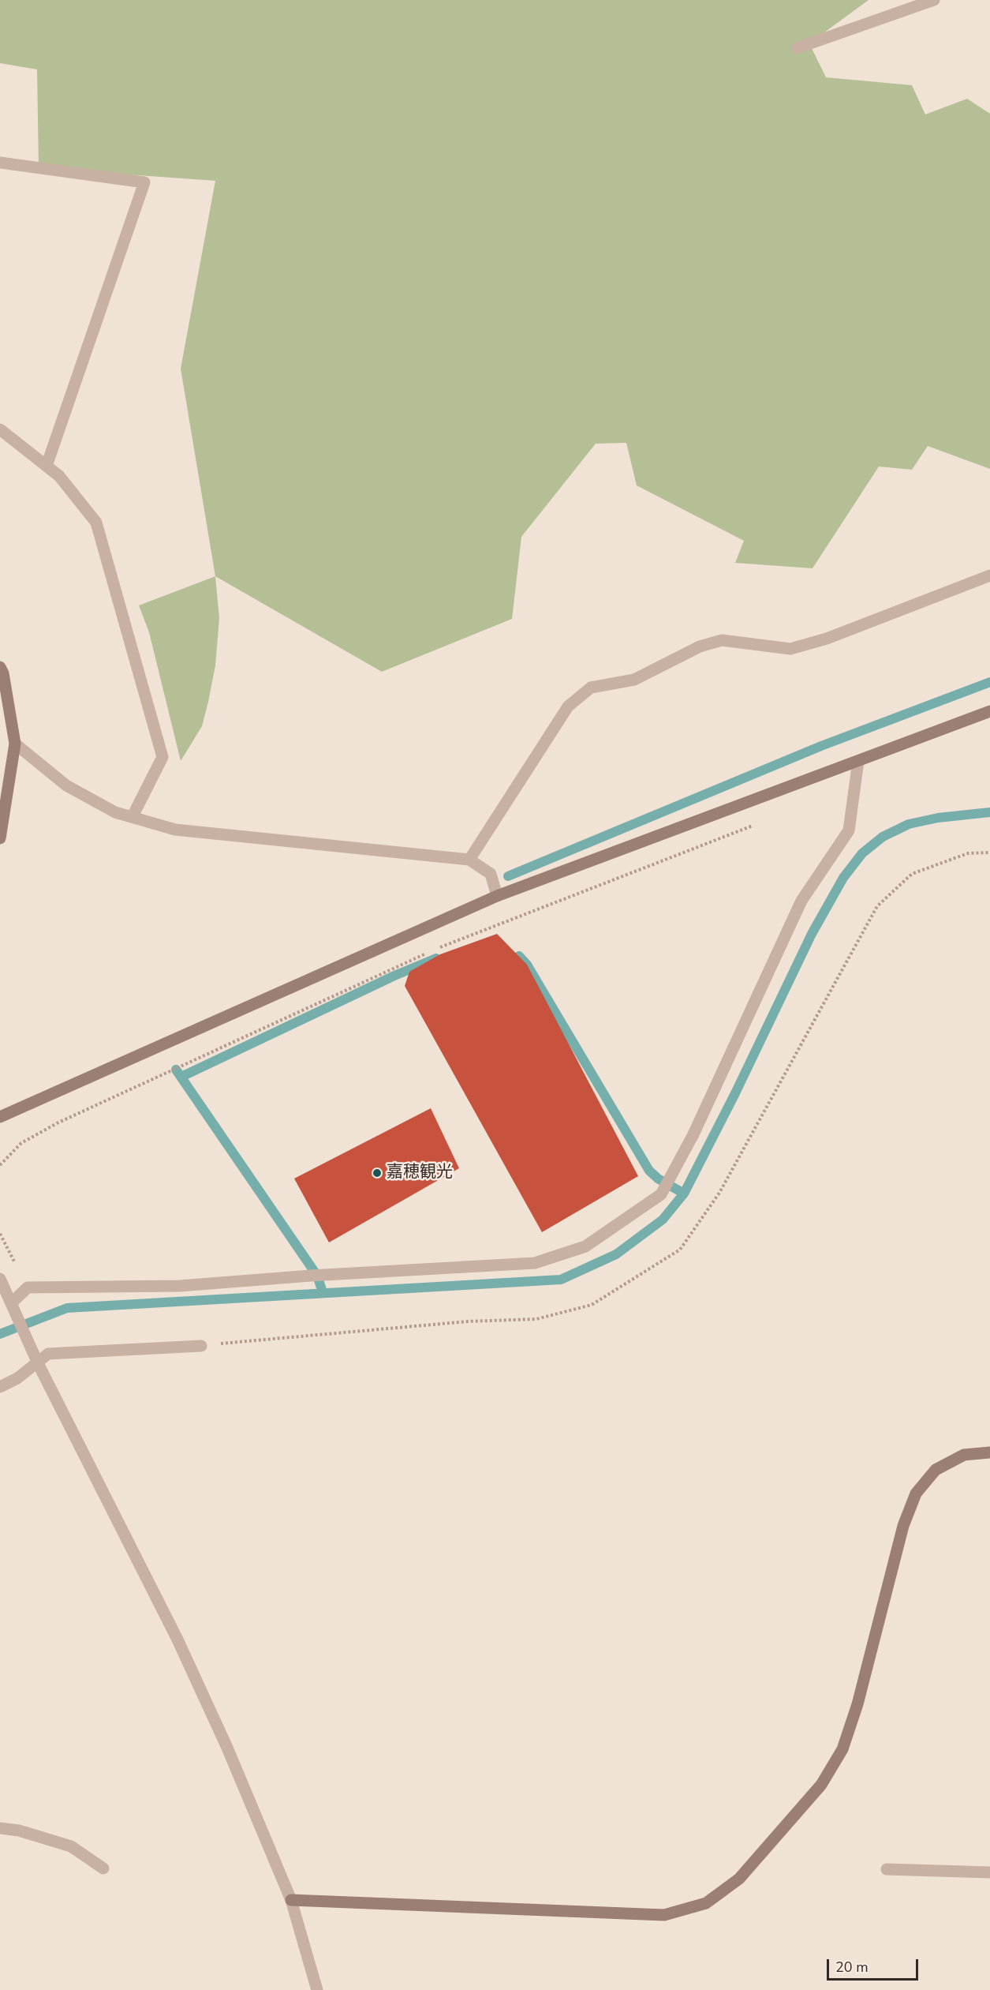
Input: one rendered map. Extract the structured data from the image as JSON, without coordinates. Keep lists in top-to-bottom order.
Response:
{
  "places": ["嘉穂観光"],
  "scale_bar": "20 m"
}
